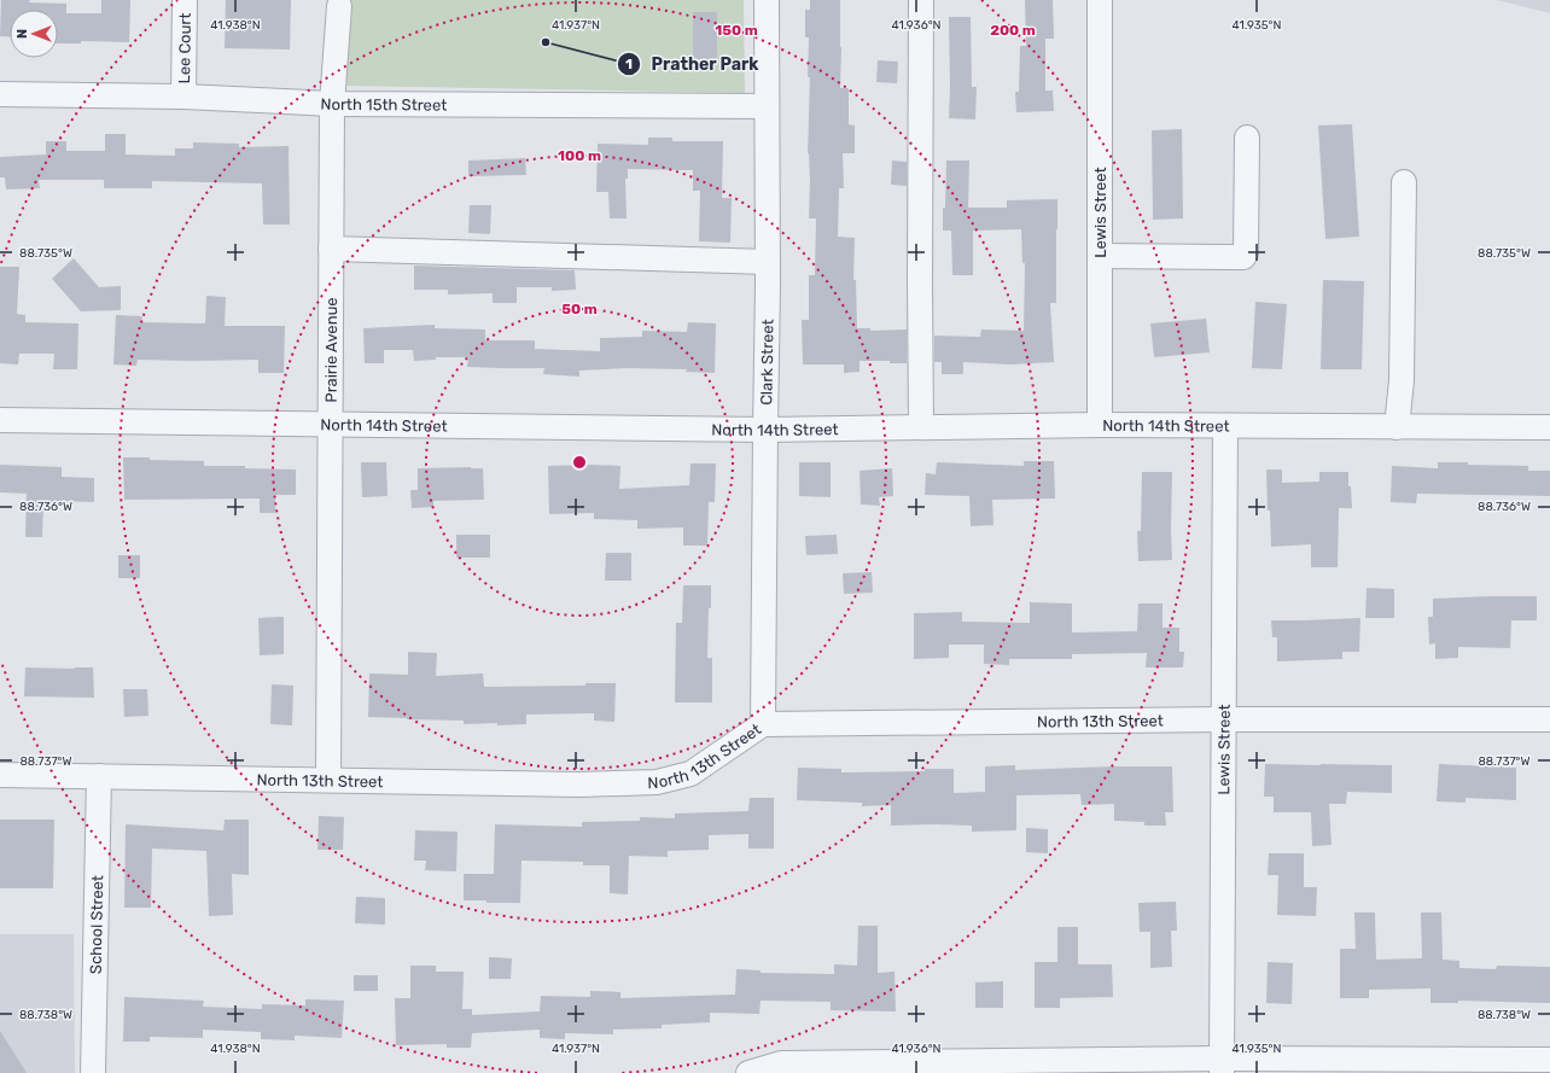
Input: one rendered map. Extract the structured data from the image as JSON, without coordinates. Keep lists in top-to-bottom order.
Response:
{
  "streets": {
    "street": [
      "Lee Court",
      "North 15th Street",
      "Lewis Street",
      "Prairie Avenue",
      "Clark Street",
      "North 14th Street",
      "North 13th Street",
      "School Street"
    ]
  },
  "crossings": [
    ["Lee Court", "North 15th Street"],
    ["North 15th Street", "Prairie Avenue"],
    ["North 15th Street", "Clark Street"],
    ["Lewis Street", "North 14th Street"],
    ["Lewis Street", "North 13th Street"],
    ["Prairie Avenue", "North 14th Street"],
    ["Prairie Avenue", "North 13th Street"],
    ["Clark Street", "North 14th Street"],
    ["Clark Street", "North 13th Street"],
    ["North 13th Street", "School Street"]
  ],
  "places": ["Prather Park"],
  "north": "left",
  "coordinates": [
    "41.938°N",
    "41.937°N",
    "41.936°N",
    "41.935°N",
    "88.735°W",
    "88.736°W",
    "88.737°W",
    "88.738°W"
  ],
  "rings": [
    "200 m",
    "150 m",
    "100 m",
    "50 m"
  ]
}
